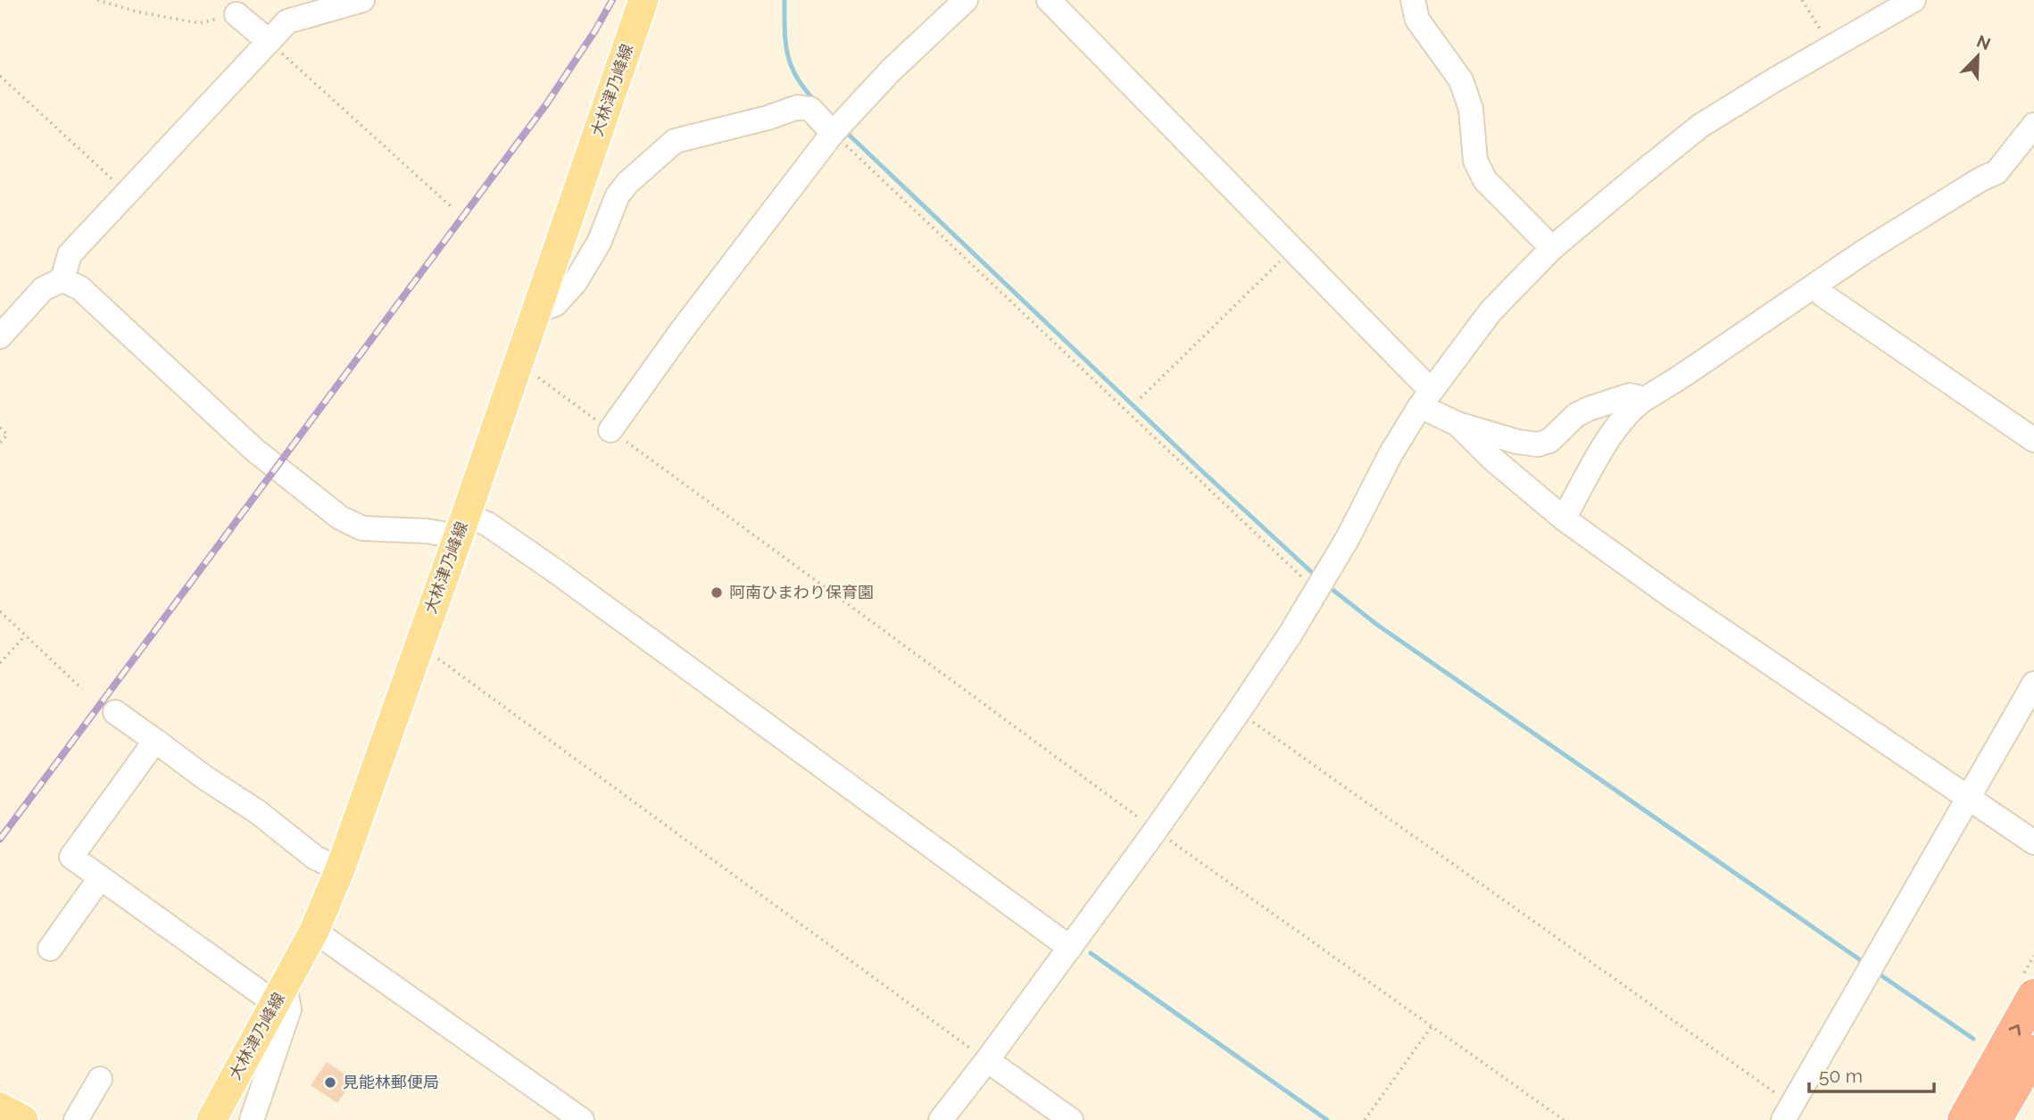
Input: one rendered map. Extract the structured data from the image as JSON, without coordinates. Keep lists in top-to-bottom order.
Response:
{
  "streets": {
    "main road": ["大林津乃峰線"]
  },
  "places": ["阿南ひまわり保育園", "見能林郵便局"],
  "scale_bar": "50 m",
  "north": "top right"
}
